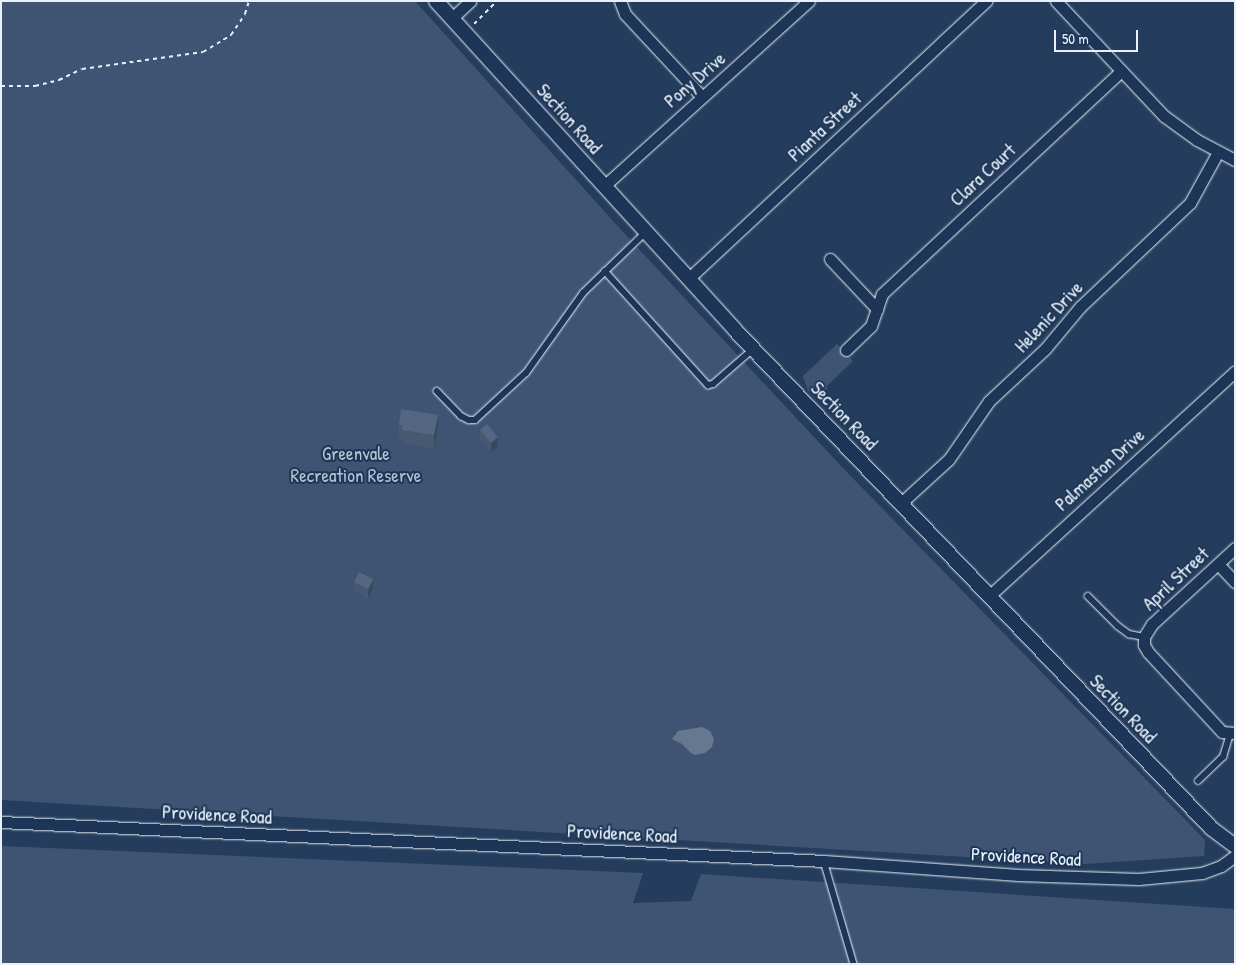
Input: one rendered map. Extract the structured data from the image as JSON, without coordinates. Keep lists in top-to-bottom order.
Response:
{
  "streets": {
    "street": [
      "Pony Drive",
      "Section Road",
      "Pianta Street",
      "Clara Court",
      "Helenic Drive",
      "Palmaston Drive",
      "April Street",
      "Providence Road"
    ]
  },
  "crossings": [
    ["Pony Drive", "Section Road"],
    ["Section Road", "Pianta Street"],
    ["Section Road", "Helenic Drive"],
    ["Section Road", "Palmaston Drive"]
  ],
  "parks": ["Greenvale Recreation Reserve"],
  "scale_bar": "50 m"
}
